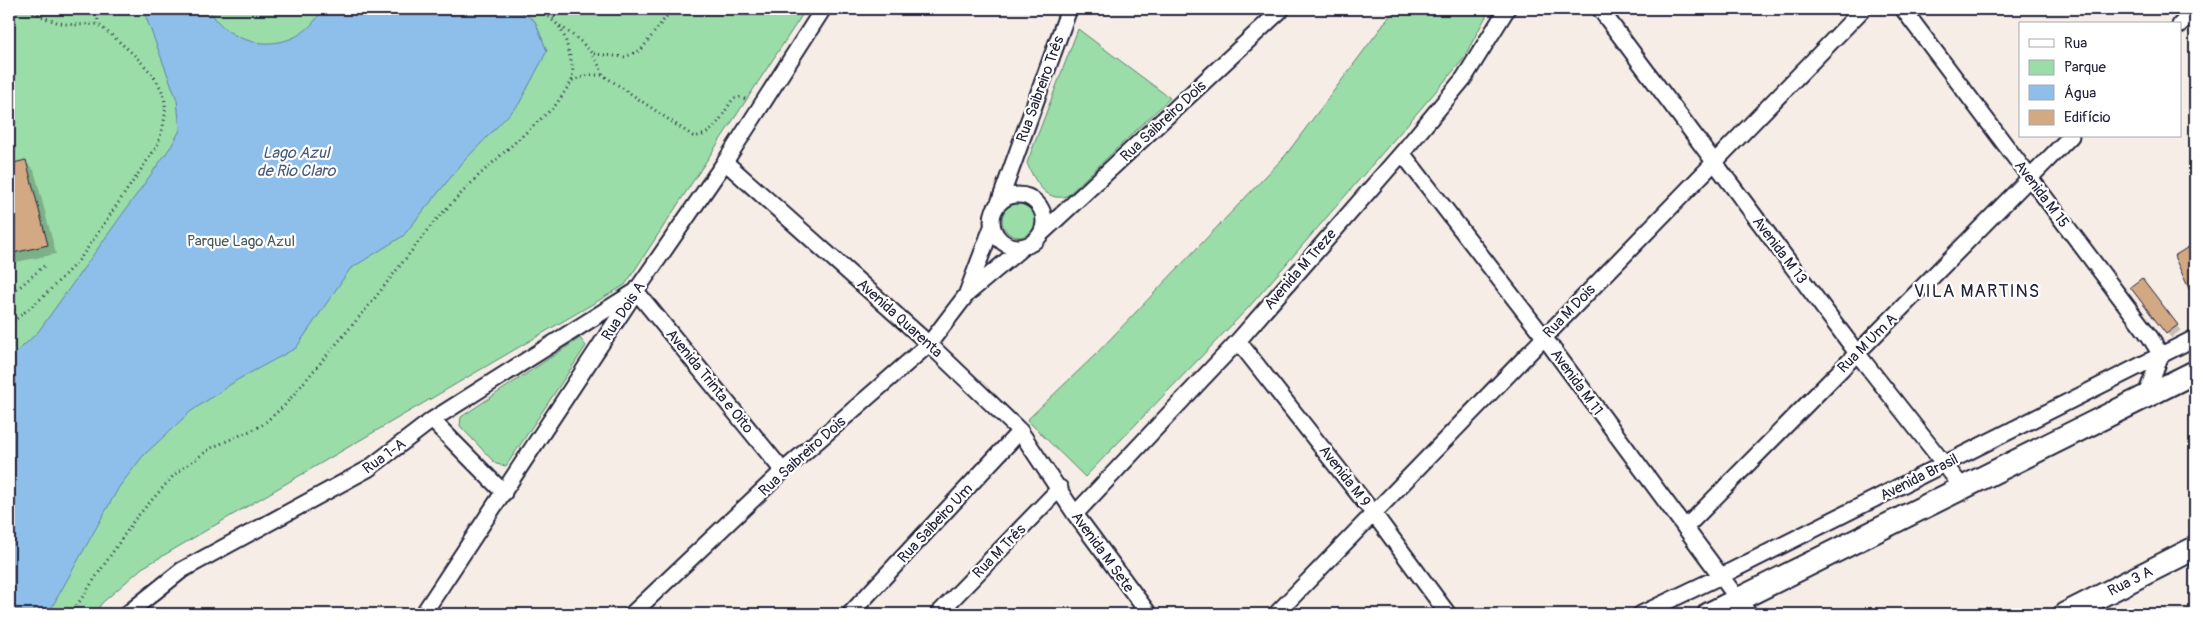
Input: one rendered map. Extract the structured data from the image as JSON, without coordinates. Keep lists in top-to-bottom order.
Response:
{
  "streets": {
    "main road": ["Avenida Brasil", "Rua 3 A"],
    "street": [
      "Rua Saibreiro Três",
      "Rua Saibreiro Dois",
      "Avenida M 15",
      "Avenida M 13",
      "Avenida M Treze",
      "Rua Dois A",
      "Rua M Dois",
      "Avenida Quarenta",
      "Rua M Um A",
      "Avenida Trinta e Oito",
      "Avenida M 11",
      "Rua 1-A",
      "Avenida M 9",
      "Rua Saibeiro Um",
      "Rua M Três",
      "Avenida M Sete"
    ]
  },
  "crossings": [
    ["Rua Saibreiro Três", "Rua Saibreiro Dois"],
    ["Rua Saibreiro Dois", "Avenida Quarenta"],
    ["Rua Saibreiro Dois", "Avenida Trinta e Oito"],
    ["Avenida M 15", "Rua M Um A"],
    ["Avenida M 15", "Avenida Brasil"],
    ["Avenida M 13", "Rua M Dois"],
    ["Avenida M 13", "Rua M Um A"],
    ["Avenida M 13", "Avenida Brasil"],
    ["Avenida M Treze", "Avenida M 11"],
    ["Avenida M Treze", "Avenida M 9"],
    ["Avenida M Treze", "Avenida M Sete"],
    ["Rua Dois A", "Avenida Quarenta"],
    ["Rua Dois A", "Avenida Trinta e Oito"],
    ["Rua Dois A", "Rua 1-A"],
    ["Rua M Dois", "Avenida M 11"],
    ["Rua M Dois", "Avenida M 9"],
    ["Avenida Quarenta", "Rua Saibeiro Um"],
    ["Avenida Quarenta", "Rua M Três"],
    ["Avenida Quarenta", "Avenida M Sete"],
    ["Rua M Um A", "Avenida M 11"],
    ["Avenida Trinta e Oito", "Rua 1-A"],
    ["Avenida M 11", "Avenida Brasil"],
    ["Rua M Três", "Avenida M Sete"]
  ],
  "districts": ["VILA MARTINS"],
  "water": ["Lago Azul de Rio Claro"],
  "parks": ["Parque Lago Azul"],
  "legend": [
    "Rua",
    "Parque",
    "Água",
    "Edifício"
  ]
}
